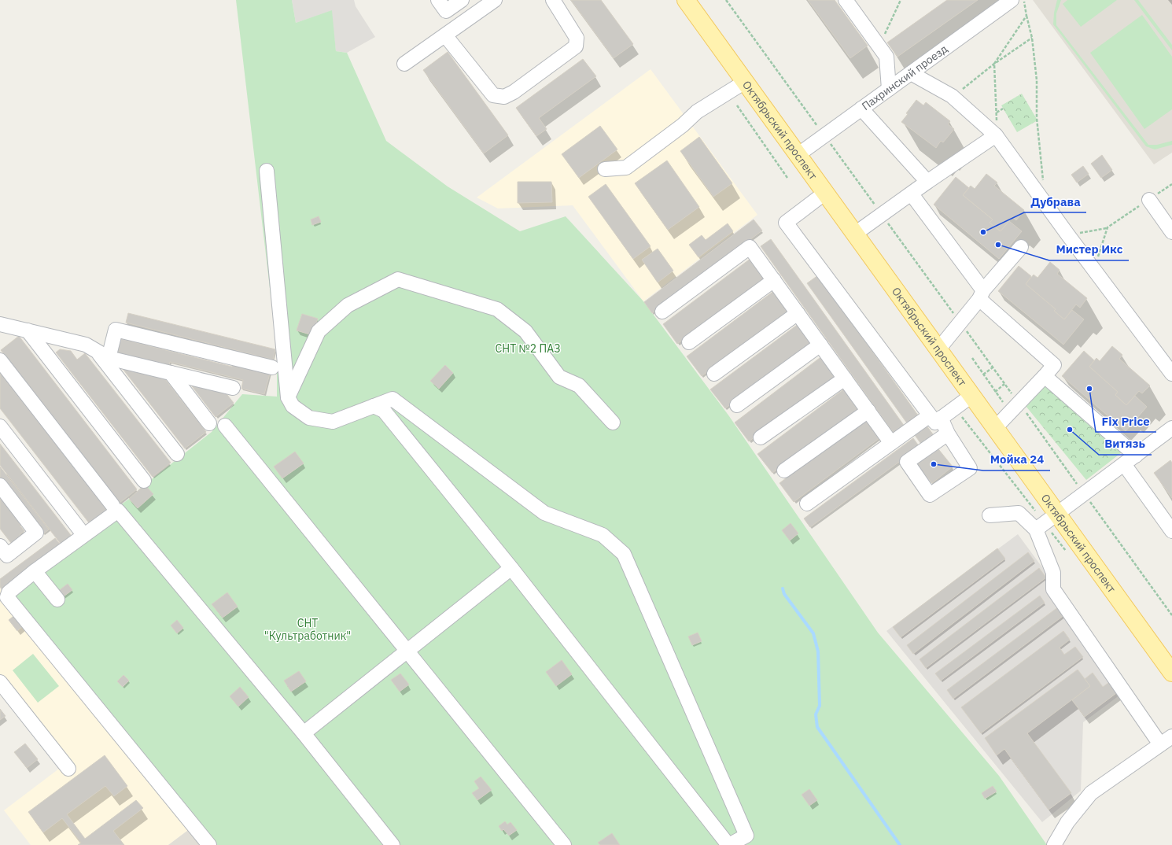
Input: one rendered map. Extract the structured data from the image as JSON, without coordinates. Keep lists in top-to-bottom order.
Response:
{
  "streets": {
    "main road": ["Октябрьский проспект"],
    "street": ["Пахринский проезд"]
  },
  "crossings": [
    ["Пахринский проезд", "Октябрьский проспект"]
  ],
  "parks": ["СНТ №2 ПАЗ", "СНТ \"Культработник\""],
  "places": [
    "Дубрава",
    "Мистер Икс",
    "Fix Price",
    "Витязь",
    "Мойка 24"
  ]
}
